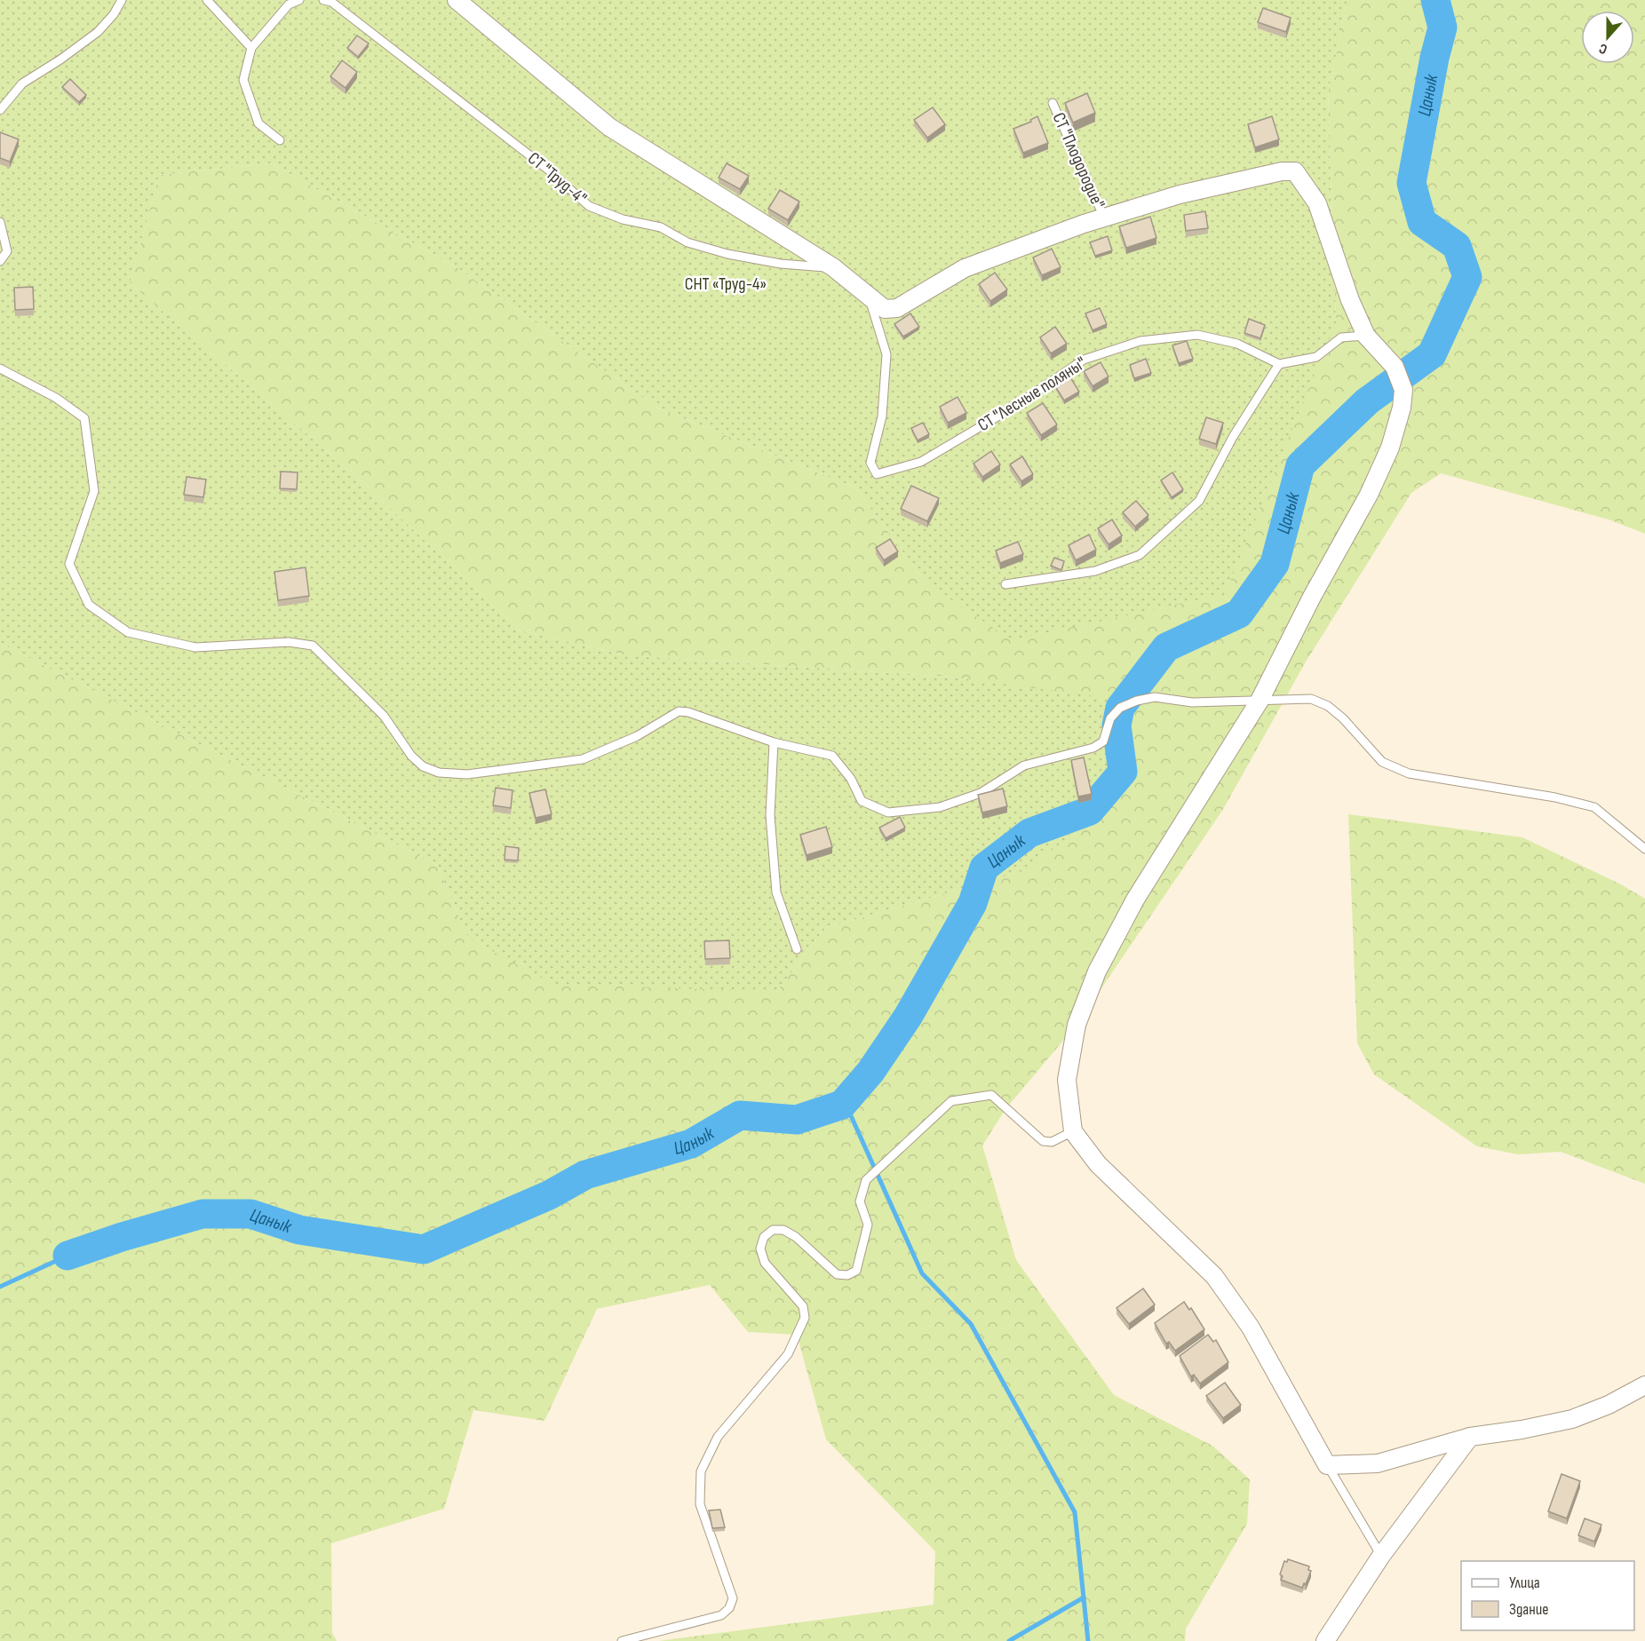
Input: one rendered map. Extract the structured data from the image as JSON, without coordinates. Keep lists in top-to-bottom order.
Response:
{
  "streets": {
    "lane": ["СТ \"Плодородие\"", "СТ \"Труд-4\"", "СТ \"Лесные поляны\""]
  },
  "water": ["Цанык"],
  "parks": ["СНТ «Труд-4»"],
  "legend": ["Улица", "Здание"],
  "north": "bottom"
}
